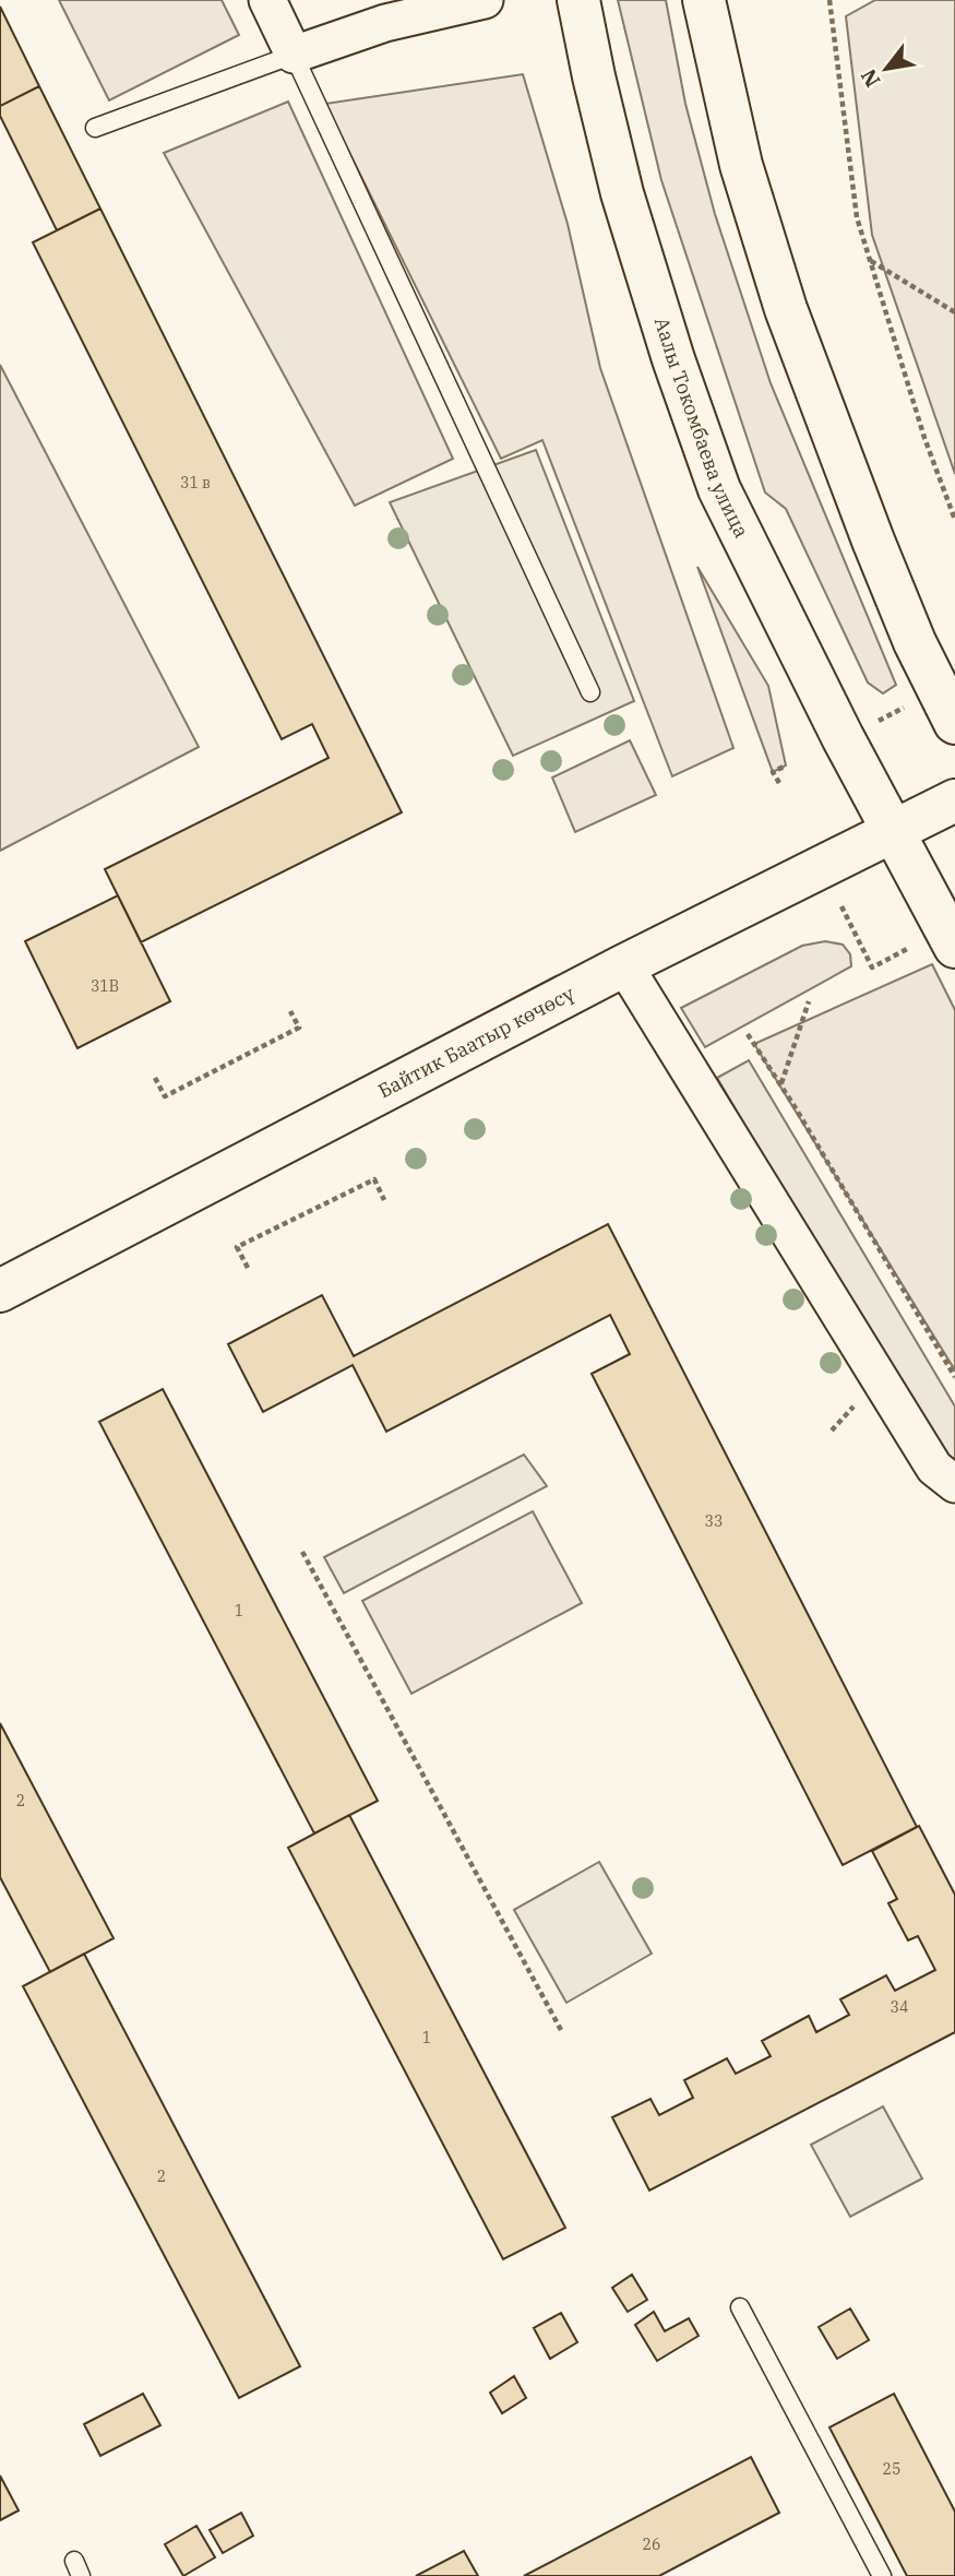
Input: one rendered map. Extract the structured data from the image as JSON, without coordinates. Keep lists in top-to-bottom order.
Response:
{
  "streets": {
    "main road": ["Аалы Токомбаева улица", "Байтик Баатыр көчөсү"]
  },
  "crossings": [
    ["Аалы Токомбаева улица", "Байтик Баатыр көчөсү"]
  ],
  "house_numbers": [
    "31 в",
    "31В",
    "33",
    "1",
    "2",
    "34",
    "1",
    "2",
    "25",
    "26"
  ],
  "north": "bottom left"
}
